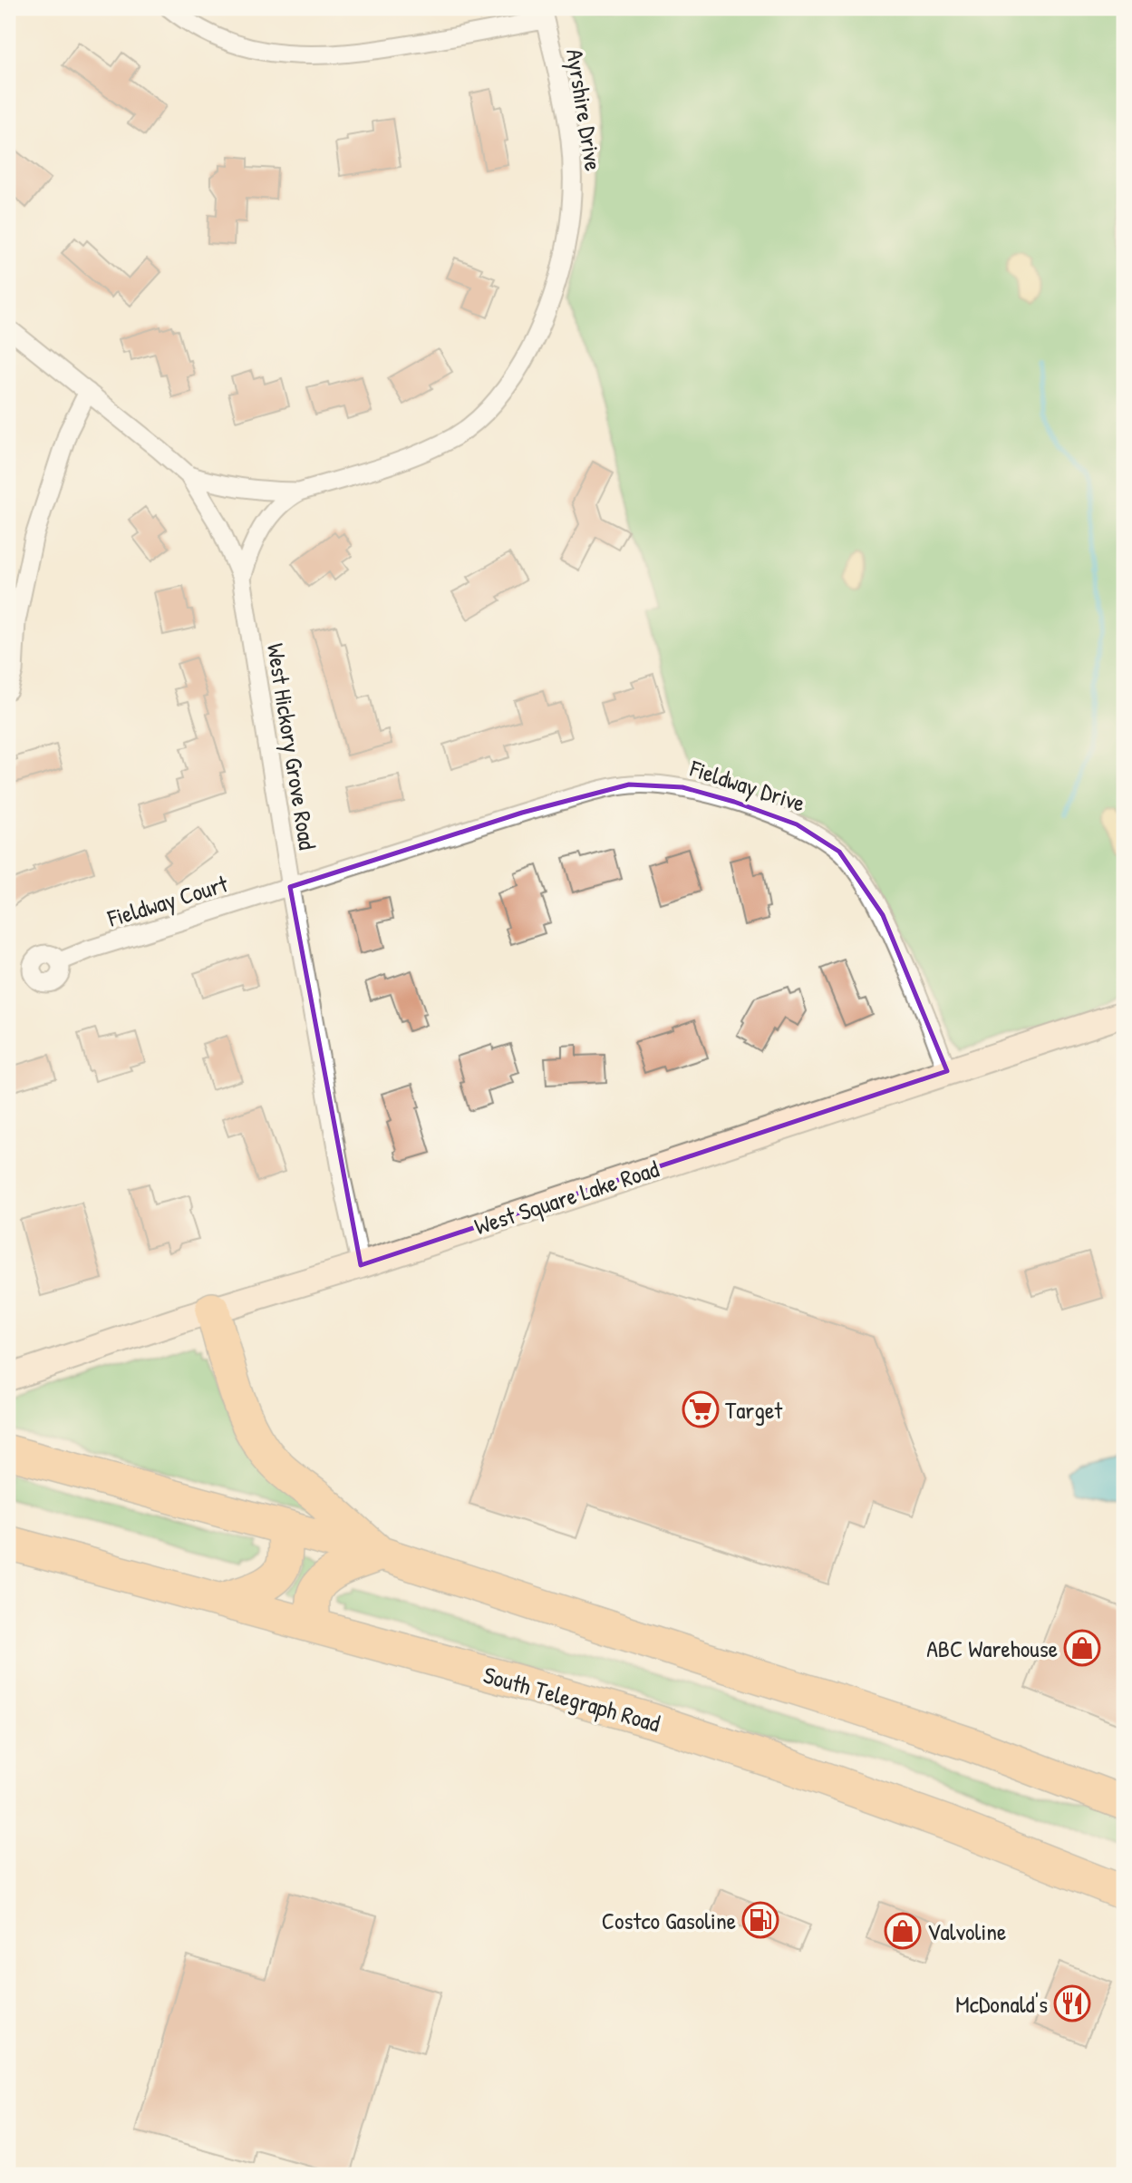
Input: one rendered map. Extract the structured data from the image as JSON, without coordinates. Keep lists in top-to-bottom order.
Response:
{
  "streets": {
    "highway": ["South Telegraph Road"],
    "street": [
      "Ayrshire Drive",
      "West Hickory Grove Road",
      "Fieldway Drive",
      "Fieldway Court",
      "West Square Lake Road"
    ]
  },
  "crossings": [
    ["Ayrshire Drive", "West Hickory Grove Road"],
    ["West Hickory Grove Road", "Fieldway Drive"],
    ["West Hickory Grove Road", "Fieldway Court"],
    ["West Hickory Grove Road", "West Square Lake Road"],
    ["Fieldway Drive", "Fieldway Court"],
    ["Fieldway Drive", "West Square Lake Road"]
  ],
  "places": {
    "supermarket": ["Target"],
    "shop": ["ABC Warehouse", "Valvoline"],
    "fuel station": ["Costco Gasoline"],
    "restaurant": ["McDonald's"]
  }
}
